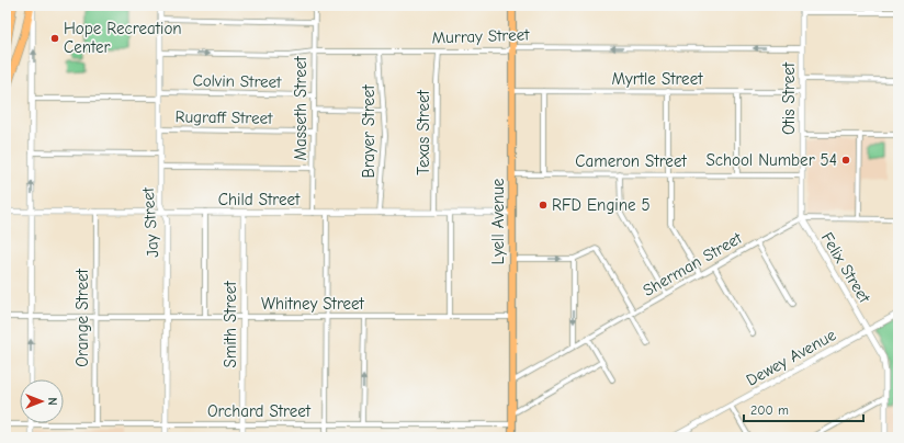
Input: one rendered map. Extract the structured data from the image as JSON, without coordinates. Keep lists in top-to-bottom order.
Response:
{
  "streets": {
    "main road": ["Lyell Avenue"],
    "street": [
      "Murray Street",
      "Myrtle Street",
      "Colvin Street",
      "Otis Street",
      "Masseth Street",
      "Rugraff Street",
      "Brayer Street",
      "Texas Street",
      "Cameron Street",
      "Child Street",
      "Jay Street",
      "Sherman Street",
      "Felix Street",
      "Whitney Street",
      "Orange Street",
      "Smith Street",
      "Dewey Avenue",
      "Orchard Street"
    ]
  },
  "crossings": [
    ["Murray Street", "Otis Street"],
    ["Murray Street", "Masseth Street"],
    ["Murray Street", "Brayer Street"],
    ["Murray Street", "Texas Street"],
    ["Murray Street", "Lyell Avenue"],
    ["Murray Street", "Jay Street"],
    ["Myrtle Street", "Otis Street"],
    ["Myrtle Street", "Lyell Avenue"],
    ["Colvin Street", "Masseth Street"],
    ["Colvin Street", "Jay Street"],
    ["Otis Street", "Cameron Street"],
    ["Otis Street", "Sherman Street"],
    ["Otis Street", "Felix Street"],
    ["Masseth Street", "Rugraff Street"],
    ["Masseth Street", "Child Street"],
    ["Rugraff Street", "Jay Street"],
    ["Brayer Street", "Child Street"],
    ["Texas Street", "Child Street"],
    ["Cameron Street", "Lyell Avenue"],
    ["Child Street", "Lyell Avenue"],
    ["Child Street", "Jay Street"],
    ["Child Street", "Orange Street"],
    ["Child Street", "Smith Street"],
    ["Lyell Avenue", "Sherman Street"],
    ["Lyell Avenue", "Whitney Street"],
    ["Lyell Avenue", "Orchard Street"],
    ["Jay Street", "Whitney Street"],
    ["Jay Street", "Orchard Street"],
    ["Sherman Street", "Felix Street"],
    ["Felix Street", "Dewey Avenue"],
    ["Whitney Street", "Orange Street"],
    ["Whitney Street", "Smith Street"],
    ["Orange Street", "Orchard Street"],
    ["Smith Street", "Orchard Street"]
  ],
  "places": ["Hope Recreation Center", "School Number 54", "RFD Engine 5"],
  "scale_bar": "200 m",
  "north": "right"
}
